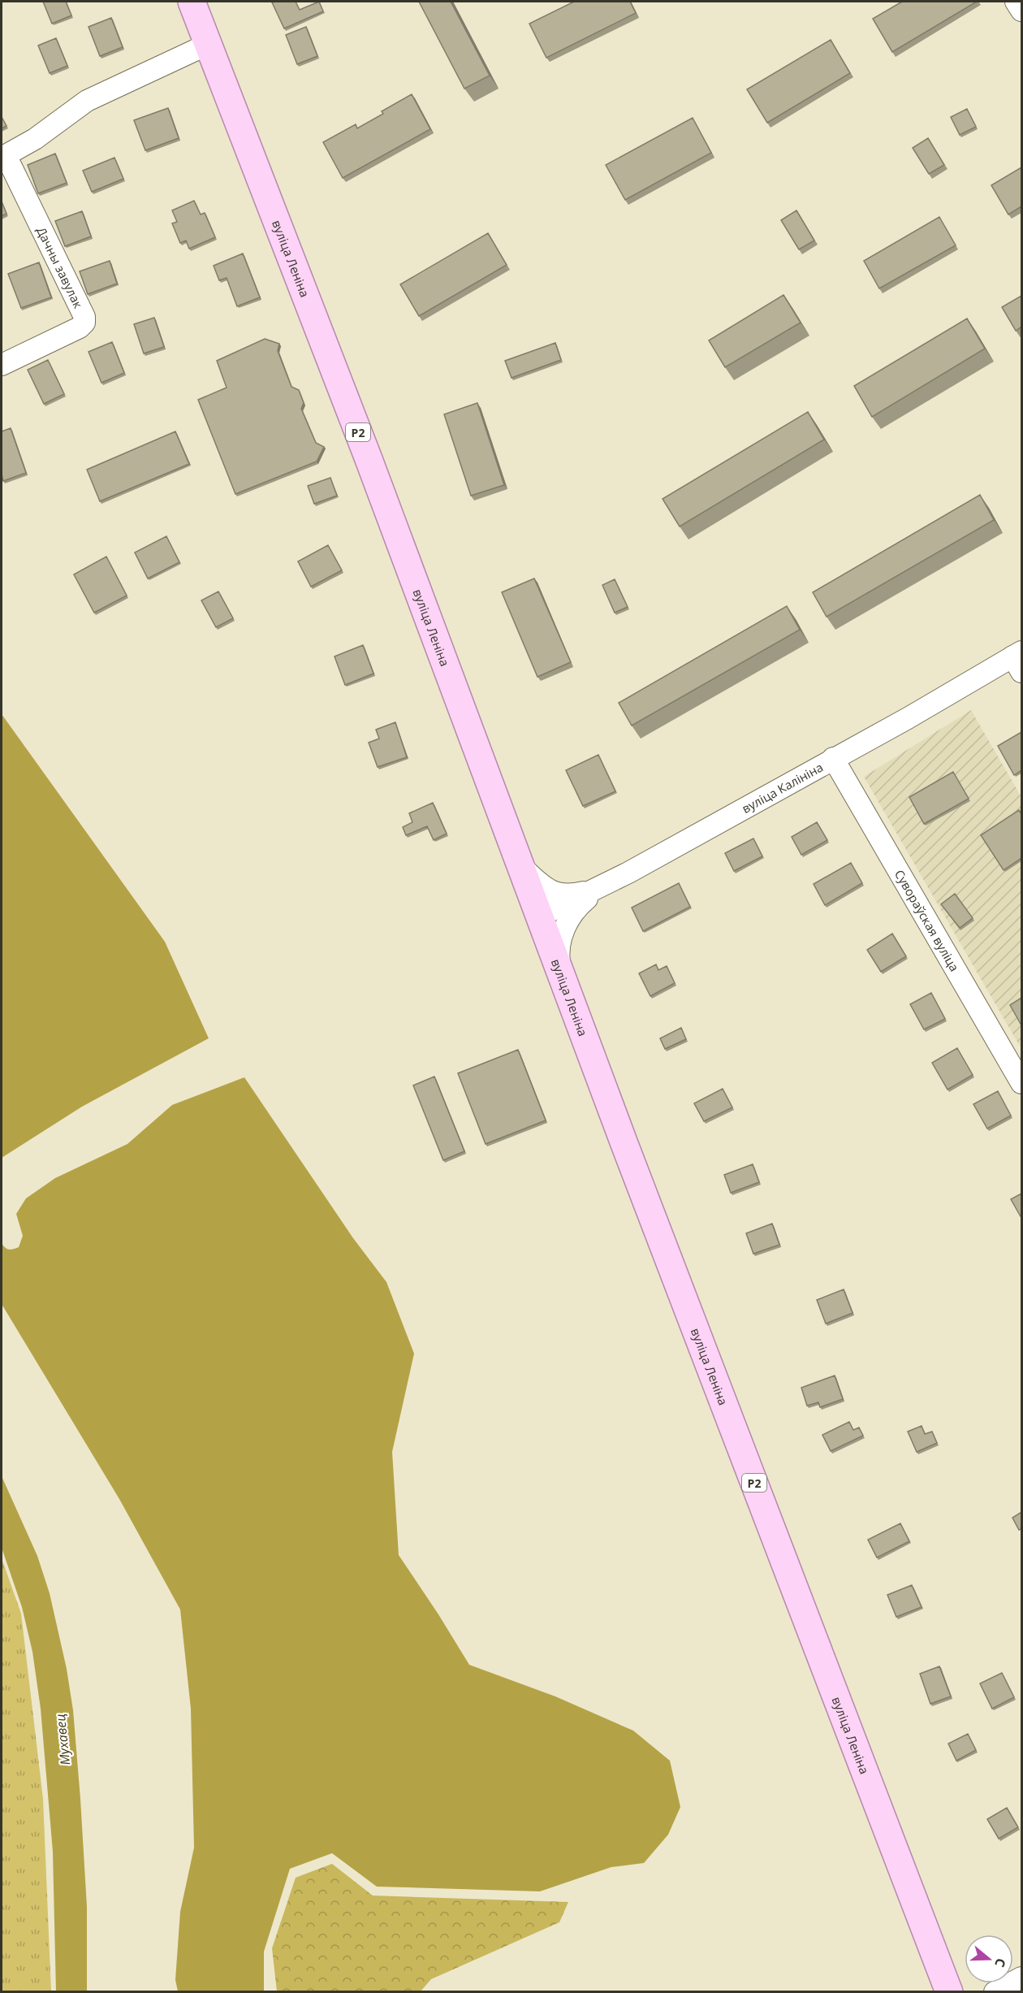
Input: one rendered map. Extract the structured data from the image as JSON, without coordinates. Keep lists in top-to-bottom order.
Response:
{
  "streets": {
    "main road": ["вуліца Леніна", "Р2"],
    "street": ["Дачны завулак", "вуліца Калініна", "Сувораўская вуліца"]
  },
  "crossings": [
    ["вуліца Леніна", "Дачны завулак"],
    ["вуліца Леніна", "вуліца Калініна"],
    ["вуліца Калініна", "Сувораўская вуліца"]
  ],
  "water": ["Мухавец"],
  "north": "right"
}
